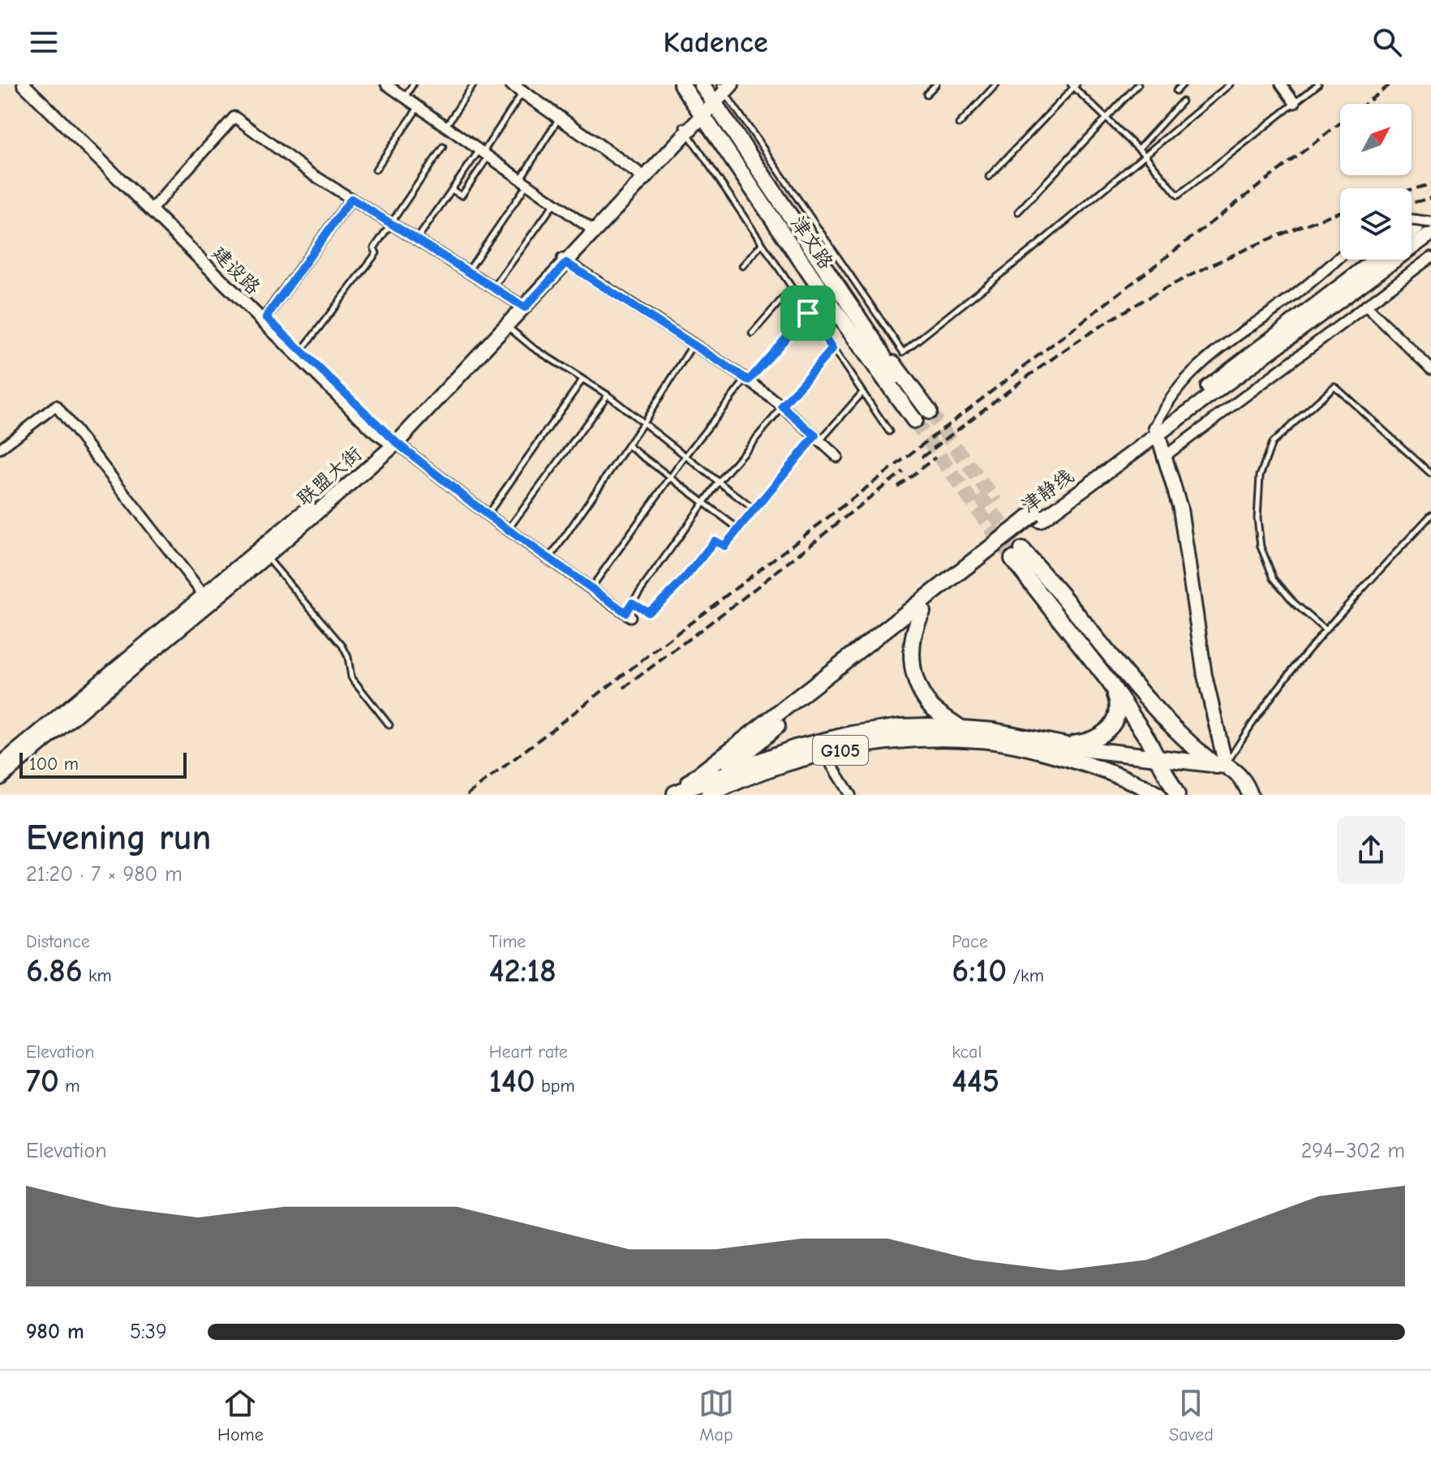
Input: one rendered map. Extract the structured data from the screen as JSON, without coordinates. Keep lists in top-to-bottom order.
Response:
{
  "streets": {
    "main road": ["津文路", "津静线", "G105"],
    "street": ["建设路"]
  },
  "scale_bar": "100 m",
  "north": "top right",
  "page": {
    "header": "Kadence",
    "scale": "100 m",
    "heading": ["Evening run", "21:20 · 7 × 980 m"],
    "stats": [
      ["Distance", "6.86 km"],
      ["Time", "42:18"],
      ["Pace", "6:10 /km"],
      ["Elevation", "70 m"],
      ["Heart rate", "140 bpm"],
      ["kcal", "445"]
    ],
    "chart": ["Elevation", "294–302 m"],
    "list": [
      {
        "name": "980 m",
        "note": "5:39"
      }
    ],
    "tabs": ["Home", "Map", "Saved"]
  }
}
